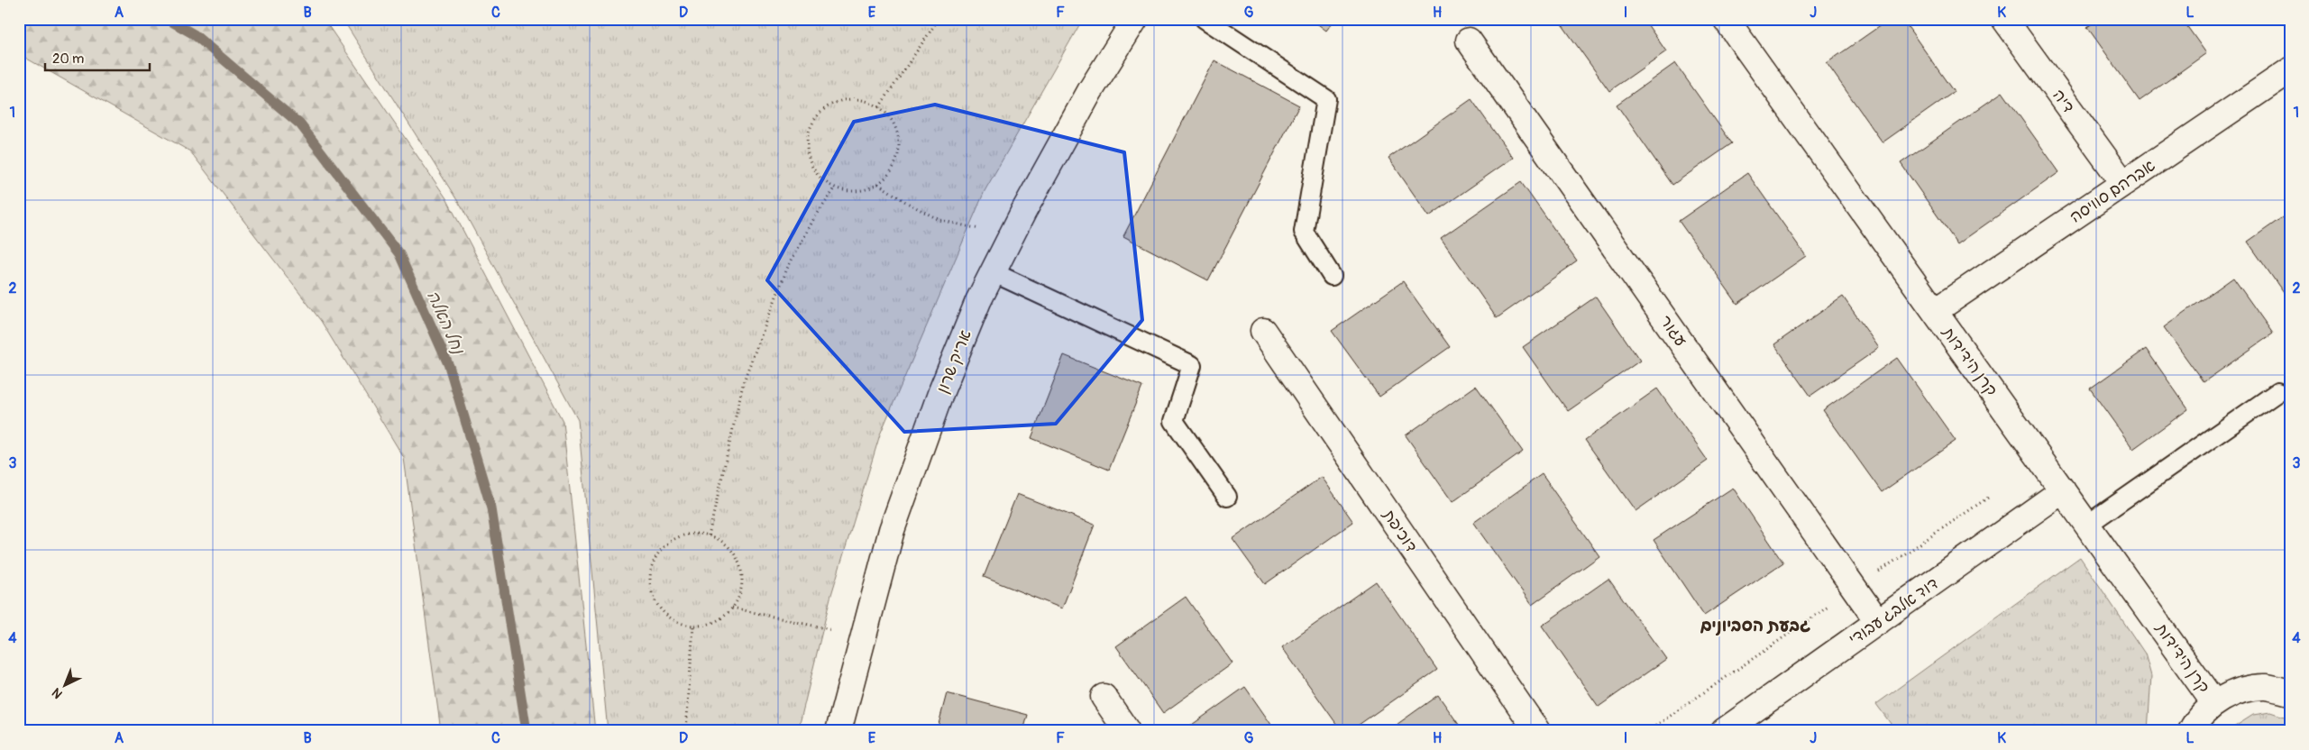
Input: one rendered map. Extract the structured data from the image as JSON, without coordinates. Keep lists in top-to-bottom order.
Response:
{
  "streets": {
    "street": [
      "דיה",
      "אברהם סוויסה",
      "עגור",
      "אריק שרון",
      "קרן הידידות",
      "דוכיפת",
      "דוד אלבג עבודי"
    ]
  },
  "crossings": [
    ["דיה", "אברהם סוויסה"],
    ["אברהם סוויסה", "קרן הידידות"],
    ["עגור", "דוד אלבג עבודי"],
    ["קרן הידידות", "דוד אלבג עבודי"]
  ],
  "districts": ["גבעת הסביונים"],
  "water": ["נחל האלה"],
  "scale_bar": "20 m",
  "north": "bottom left",
  "grid": {
    "columns": [
      "A",
      "B",
      "C",
      "D",
      "E",
      "F",
      "G",
      "H",
      "I",
      "J",
      "K",
      "L"
    ],
    "rows": [
      "1",
      "2",
      "3",
      "4"
    ]
  }
}
